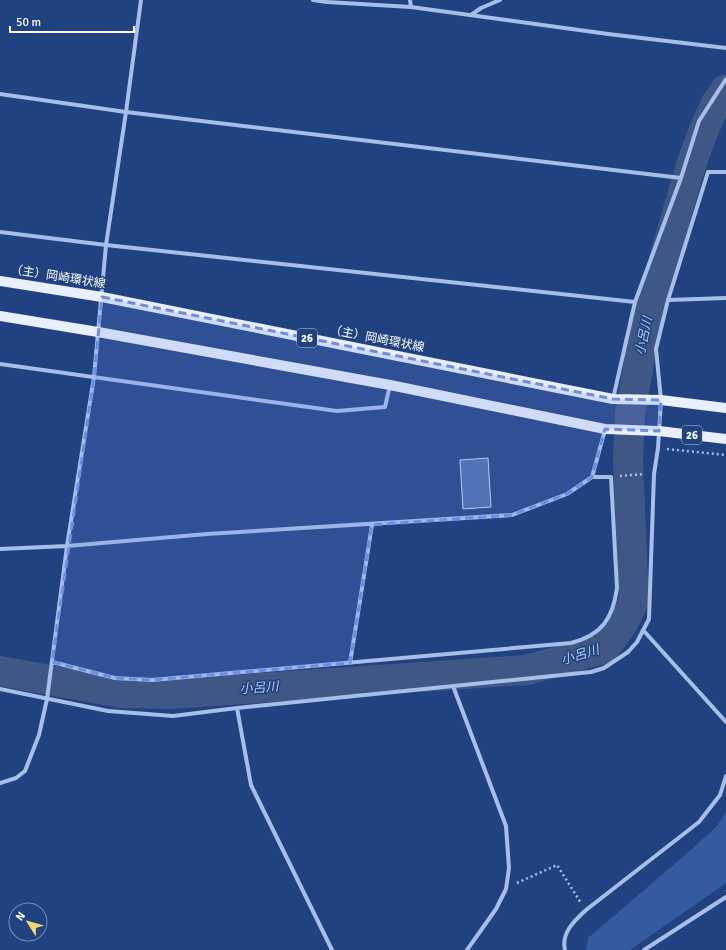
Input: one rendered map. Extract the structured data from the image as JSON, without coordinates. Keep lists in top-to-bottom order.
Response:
{
  "streets": {
    "main road": ["（主）岡崎環状線", "26"]
  },
  "water": ["小呂川"],
  "scale_bar": "50 m",
  "north": "top left"
}
